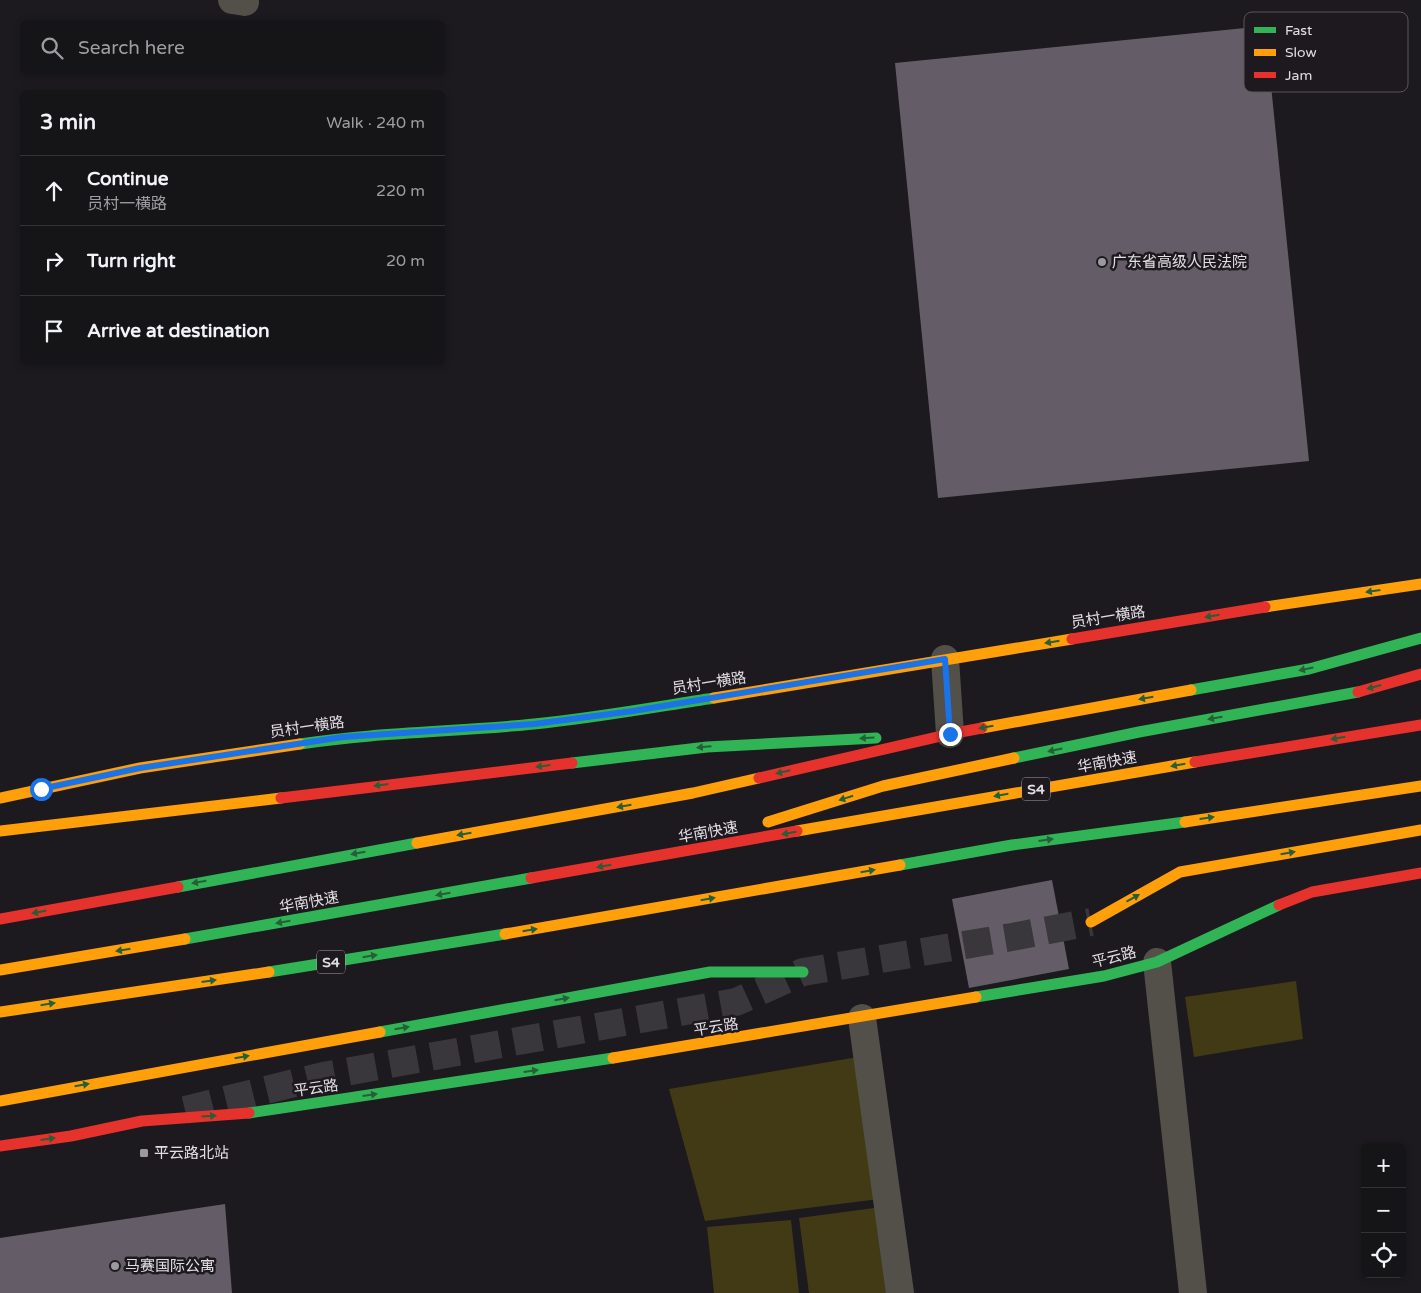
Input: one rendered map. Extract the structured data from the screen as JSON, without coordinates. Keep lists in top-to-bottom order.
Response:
{
  "streets": {
    "main road": [
      "员村一横路",
      "华南快速",
      "S4",
      "平云路"
    ]
  },
  "places": {
    "other": ["广东省高级人民法院", "马赛国际公寓"],
    "transit": ["平云路北站"]
  },
  "legend": ["Fast", "Slow", "Jam"],
  "page": {
    "search": "Search here",
    "heading": ["3 min", "Walk · 240 m"],
    "list": [
      ["Continue", "员村一横路", "220 m"],
      ["Turn right", "20 m"],
      "Arrive at destination"
    ],
    "map_buttons": ["+", "−"]
  }
}
